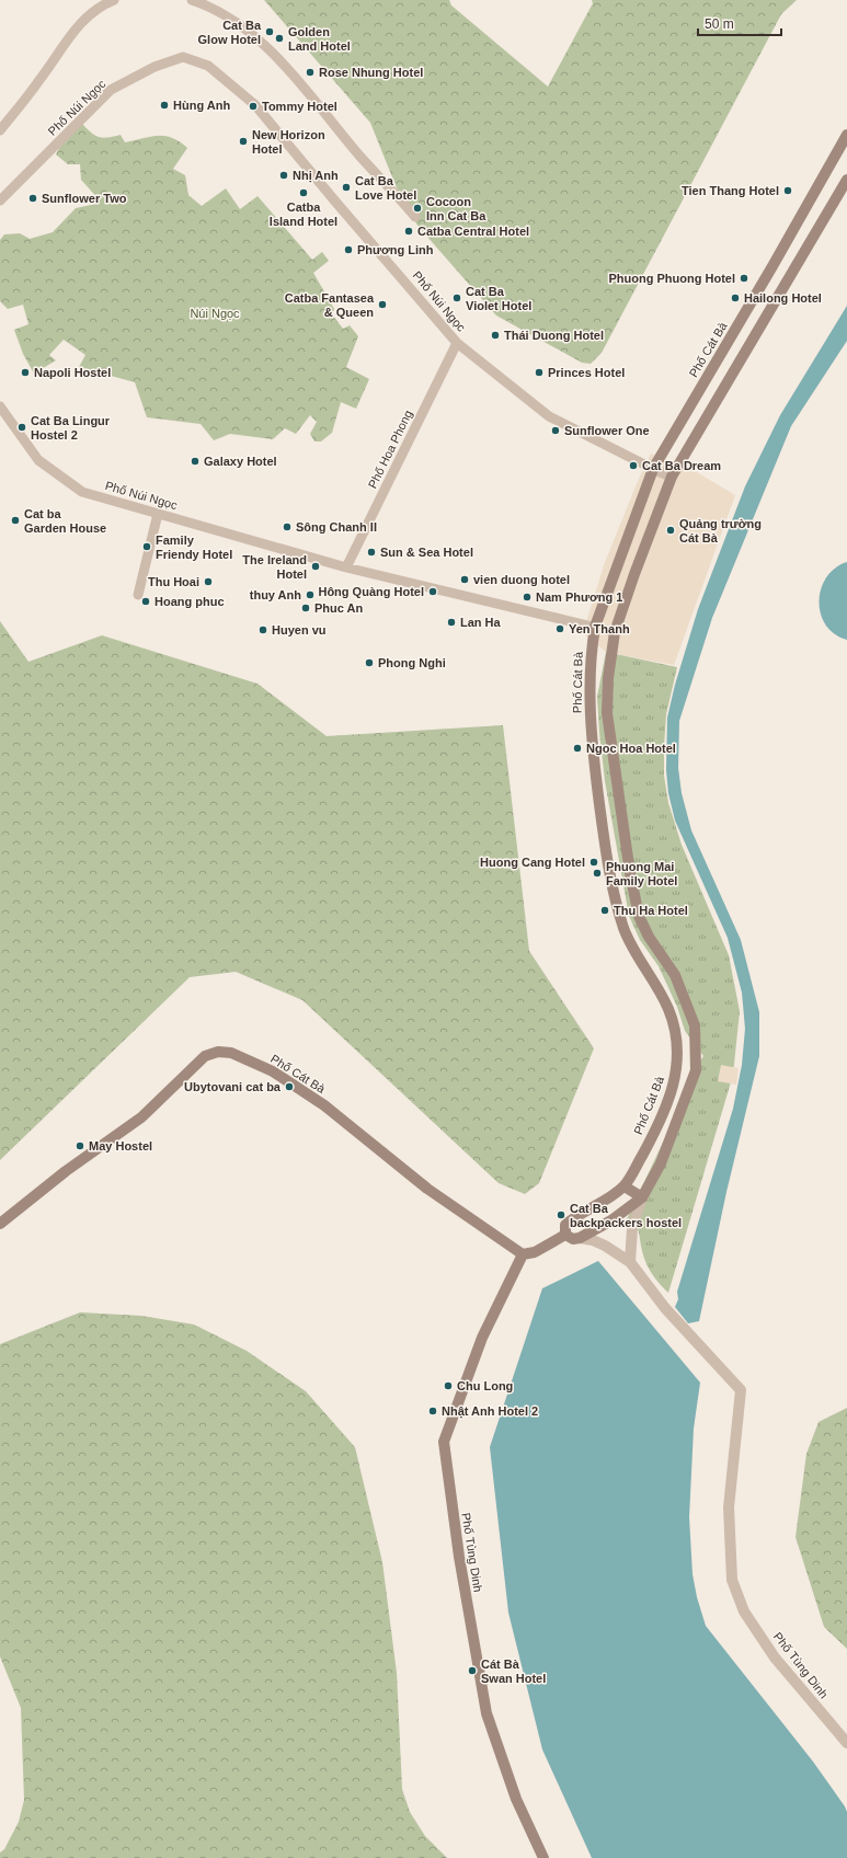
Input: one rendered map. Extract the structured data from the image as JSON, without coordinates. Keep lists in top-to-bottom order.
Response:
{
  "streets": {
    "main road": ["Phố Cát Bà", "Phố Tùng Dinh"],
    "street": ["Phố Núi Ngọc", "Phố Hoa Phong"]
  },
  "crossings": [
    ["Phố Núi Ngọc", "Phố Cát Bà"],
    ["Phố Núi Ngọc", "Phố Hoa Phong"],
    ["Phố Cát Bà", "Phố Tùng Dinh"]
  ],
  "parks": ["Núi Ngọc"],
  "places": [
    "Cat Ba Glow Hotel",
    "Golden Land Hotel",
    "Rose Nhung Hotel",
    "Hùng Anh",
    "Tommy Hotel",
    "New Horizon Hotel",
    "Nhị Anh",
    "Cat Ba Love Hotel",
    "Tien Thang Hotel",
    "Catba Island Hotel",
    "Sunflower Two",
    "Cocoon Inn Cat Ba",
    "Catba Central Hotel",
    "Phương Linh",
    "Phuong Phuong Hotel",
    "Cat Ba Violet Hotel",
    "Hailong Hotel",
    "Catba Fantasea & Queen",
    "Thái Duong Hotel",
    "Napoli Hostel",
    "Princes Hotel",
    "Cat Ba Lingur Hostel 2",
    "Sunflower One",
    "Galaxy Hotel",
    "Cat Ba Dream",
    "Cat ba Garden House",
    "Sông Chanh II",
    "Quảng trường Cát Bà",
    "Family Friendy Hotel",
    "Sun & Sea Hotel",
    "The Ireland Hotel",
    "vien duong hotel",
    "Thu Hoai",
    "Hông Quàng Hotel",
    "thuy Anh",
    "Nam Phương 1",
    "Hoang phuc",
    "Phuc An",
    "Lan Ha",
    "Yen Thanh",
    "Huyen vu",
    "Phong Nghi",
    "Ngoc Hoa Hotel",
    "Huong Cang Hotel",
    "Phuong Mai Family Hotel",
    "Thu Ha Hotel",
    "Ubytovani cat ba",
    "May Hostel",
    "Cat Ba backpackers hostel",
    "Chu Long",
    "Nhật Anh Hotel 2",
    "Cát Bà Swan Hotel"
  ],
  "scale_bar": "50 m"
}
